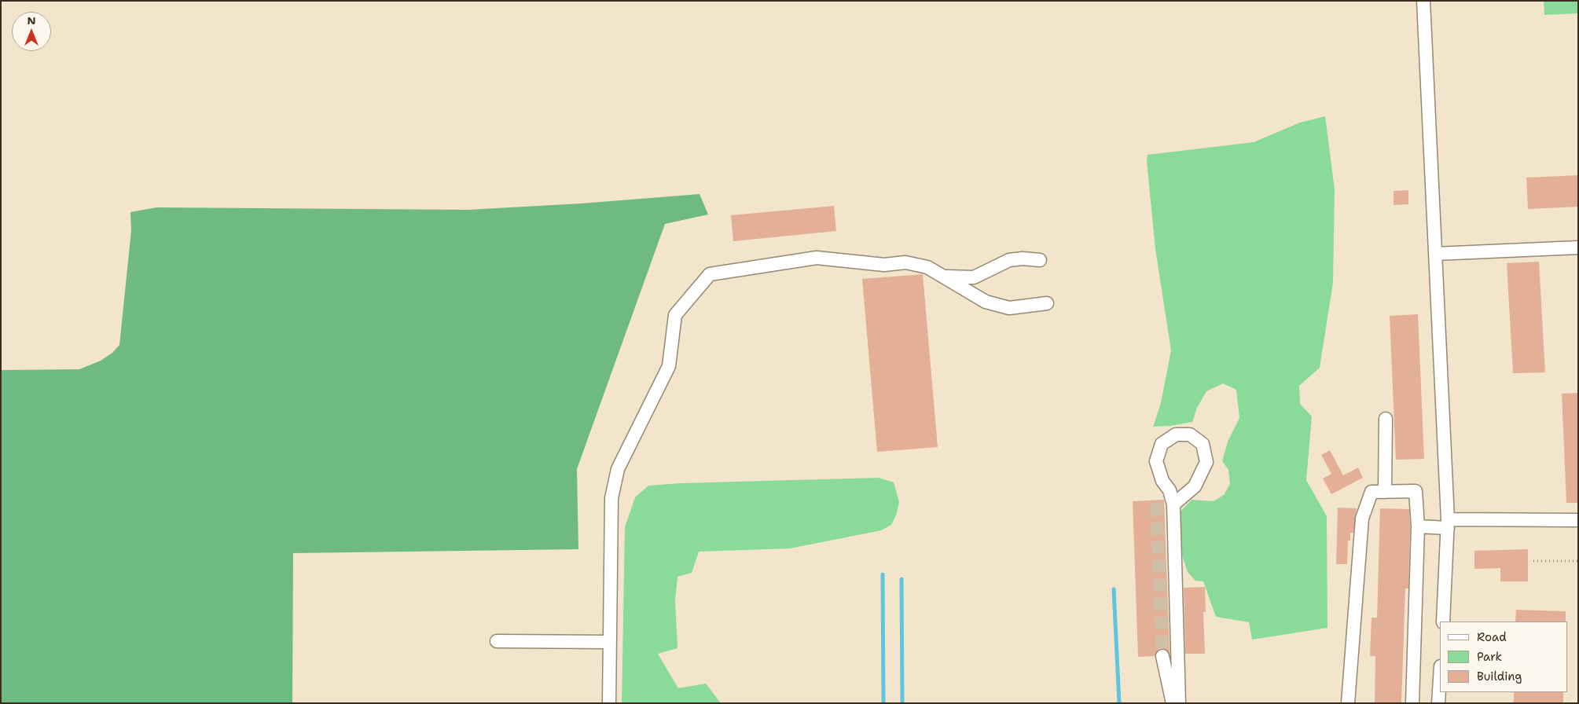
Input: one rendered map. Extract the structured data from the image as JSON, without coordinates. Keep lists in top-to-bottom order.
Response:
{
  "legend": ["Road", "Park", "Building"],
  "north": "top"
}
